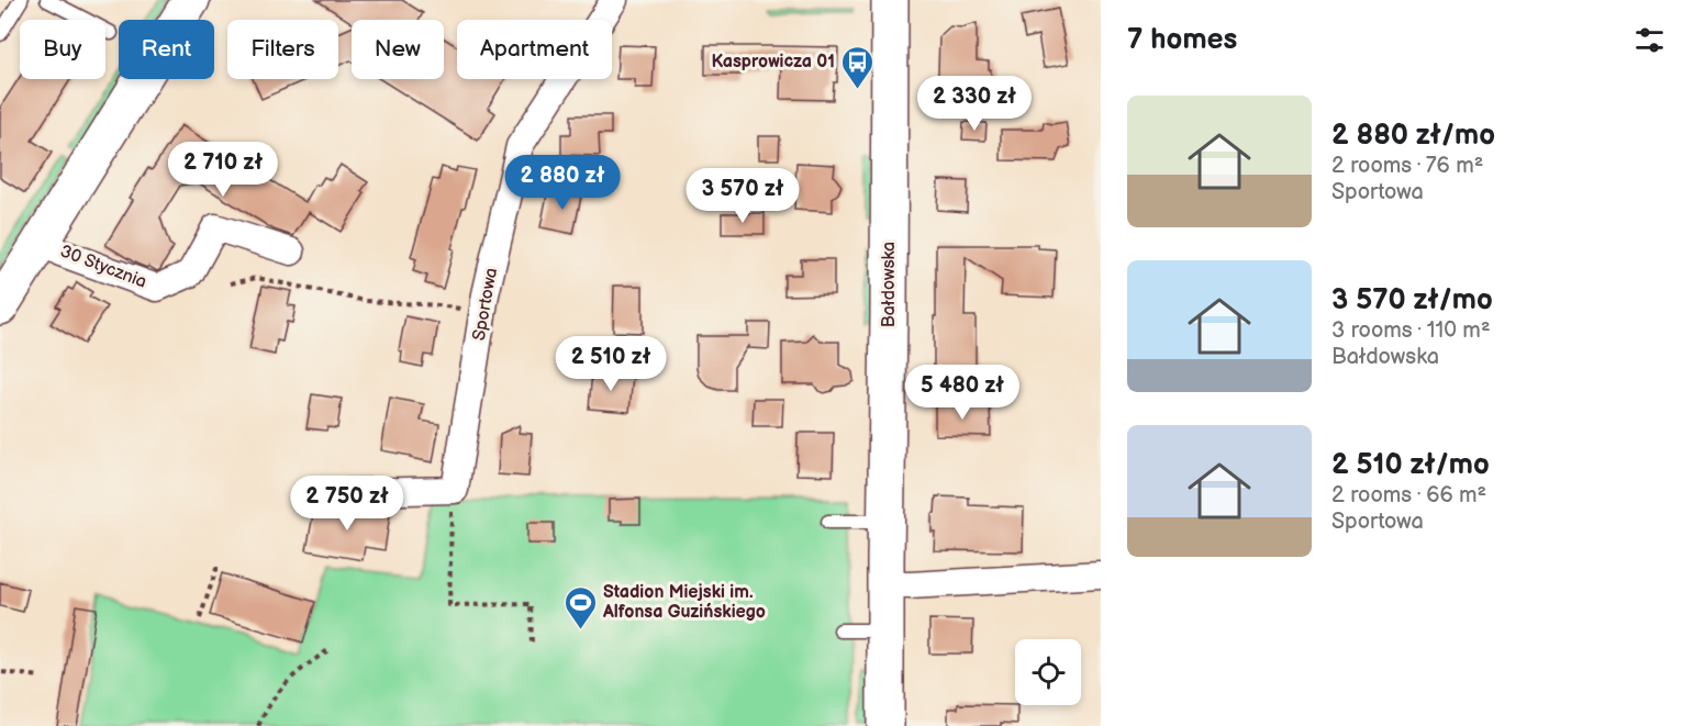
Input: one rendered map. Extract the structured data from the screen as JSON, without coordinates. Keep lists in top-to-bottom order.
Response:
{
  "streets": {
    "street": ["30 Stycznia", "Bałdowska", "Sportowa"]
  },
  "places": {
    "bus stop": ["Kasprowicza 01"],
    "sports": ["Stadion Miejski im. Alfonsa Guzińskiego"]
  },
  "page": {
    "heading": "7 homes",
    "chip": [
      "Buy",
      "Rent",
      "Filters",
      "New",
      "Apartment"
    ],
    "price": [
      "2 330 zł",
      "2 710 zł",
      "2 880 zł",
      "3 570 zł",
      "2 510 zł",
      "5 480 zł",
      "2 750 zł"
    ],
    "list": [
      {
        "name": "2 880 zł/mo",
        "note": "2 rooms · 76 m² · Sportowa"
      },
      {
        "name": "3 570 zł/mo",
        "note": "3 rooms · 110 m² · Bałdowska"
      },
      {
        "name": "2 510 zł/mo",
        "note": "2 rooms · 66 m² · Sportowa"
      }
    ]
  }
}
